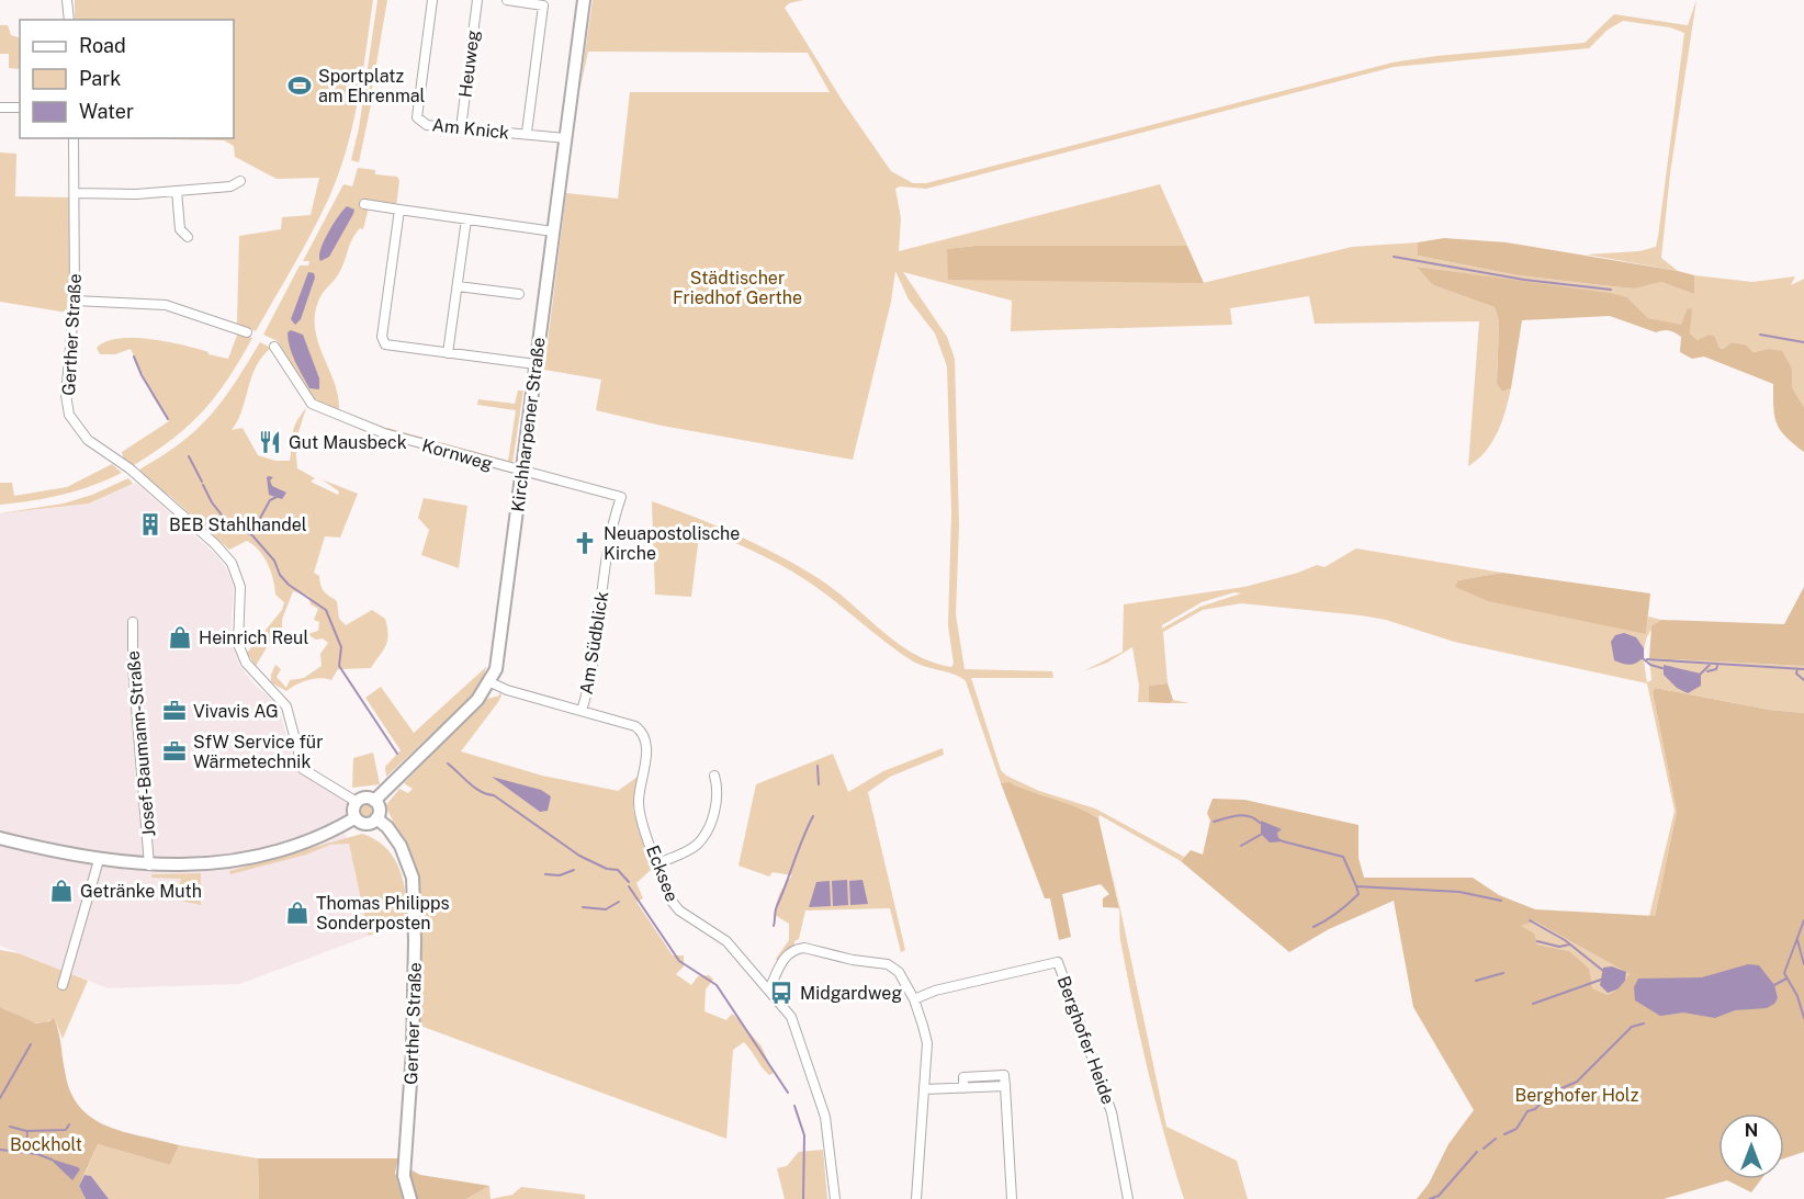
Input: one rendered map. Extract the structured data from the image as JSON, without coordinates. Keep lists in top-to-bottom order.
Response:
{
  "streets": {
    "street": [
      "Heuweg",
      "Am Knick",
      "Gerther Straße",
      "Kirchharpener Straße",
      "Kornweg",
      "Am Südblick",
      "Josef-Baumann-Straße",
      "Ecksee",
      "Berghofer Heide"
    ]
  },
  "crossings": [
    ["Heuweg", "Am Knick"],
    ["Am Knick", "Kirchharpener Straße"],
    ["Gerther Straße", "Kirchharpener Straße"],
    ["Gerther Straße", "Josef-Baumann-Straße"],
    ["Kirchharpener Straße", "Kornweg"],
    ["Kirchharpener Straße", "Josef-Baumann-Straße"],
    ["Kirchharpener Straße", "Ecksee"],
    ["Kornweg", "Am Südblick"],
    ["Am Südblick", "Ecksee"]
  ],
  "parks": ["Städtischer Friedhof Gerthe", "Berghofer Holz", "Bockholt"],
  "places": {
    "sports": ["Sportplatz am Ehrenmal"],
    "restaurant": ["Gut Mausbeck"],
    "building": ["BEB Stahlhandel"],
    "church": ["Neuapostolische Kirche"],
    "shop": ["Heinrich Reul", "Getränke Muth", "Thomas Philipps Sonderposten"],
    "office": ["Vivavis AG", "SfW Service für Wärmetechnik"],
    "bus stop": ["Midgardweg"]
  },
  "legend": ["Road", "Park", "Water"],
  "north": "top"
}
